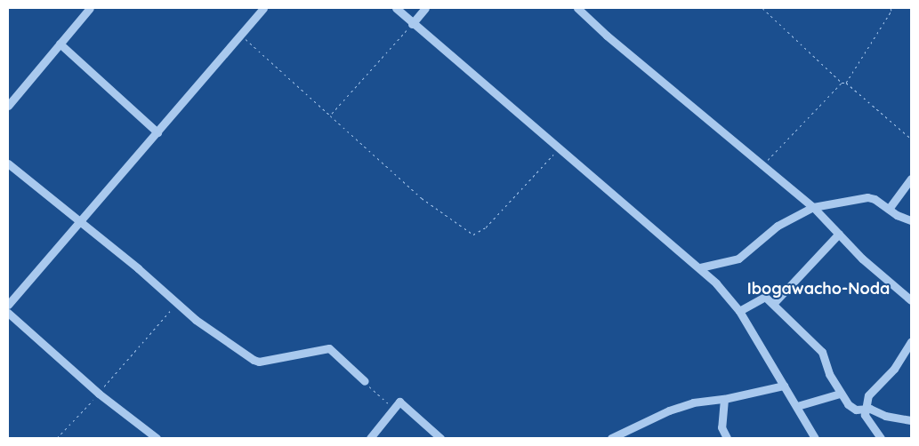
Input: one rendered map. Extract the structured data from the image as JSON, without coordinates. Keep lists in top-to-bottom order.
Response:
{
  "districts": ["Ibogawacho-Noda"]
}
